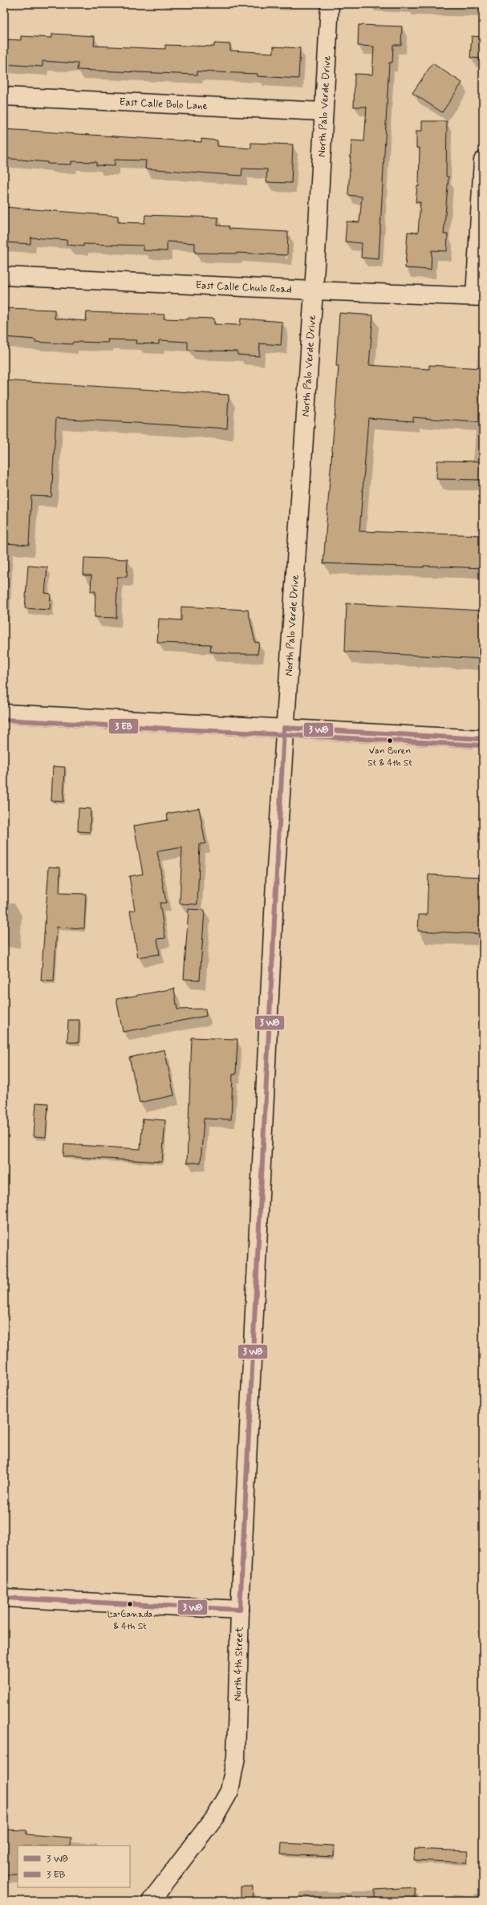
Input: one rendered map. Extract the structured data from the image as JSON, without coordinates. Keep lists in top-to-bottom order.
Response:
{
  "streets": {
    "street": [
      "East Calle Bolo Lane",
      "North Palo Verde Drive",
      "East Calle Chulo Road",
      "North 4th Street"
    ]
  },
  "crossings": [
    ["East Calle Bolo Lane", "North Palo Verde Drive"],
    ["North Palo Verde Drive", "East Calle Chulo Road"],
    ["North Palo Verde Drive", "North 4th Street"]
  ],
  "places": ["Van Buren St & 4th St", "La Canada & 4th St"],
  "legend": ["3 WB", "3 EB"]
}
